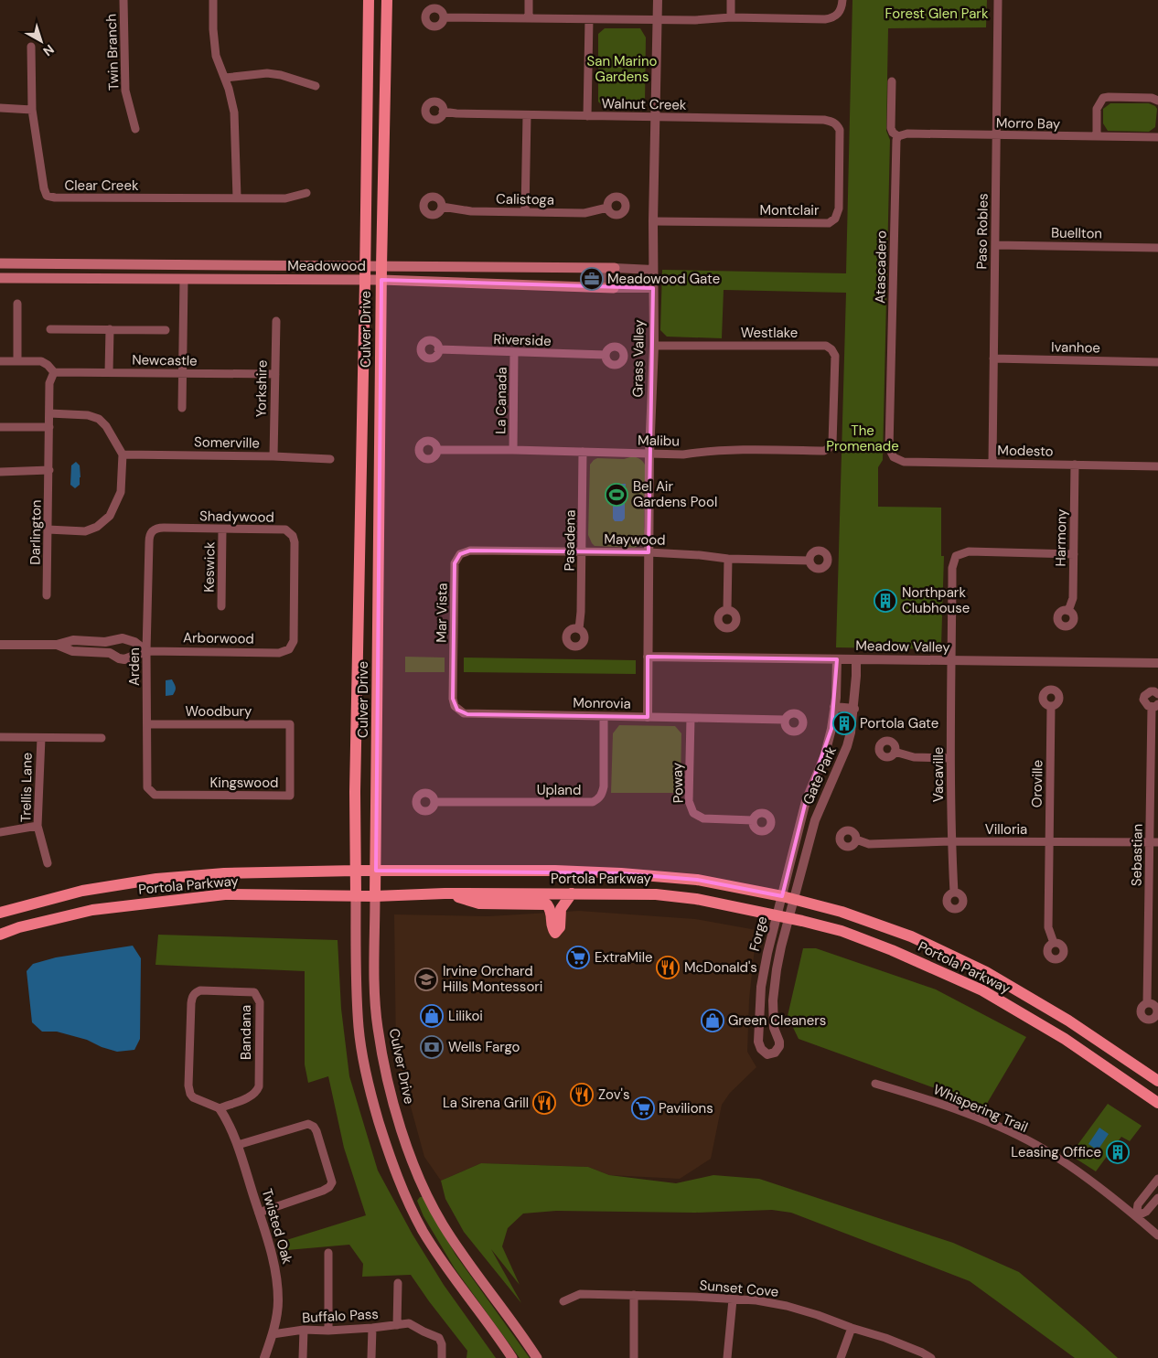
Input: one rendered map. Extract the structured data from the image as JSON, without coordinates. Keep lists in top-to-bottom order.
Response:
{
  "streets": {
    "main road": ["Meadowood", "Culver Drive", "Portola Parkway"],
    "street": [
      "Twin Branch",
      "Walnut Creek",
      "Morro Bay",
      "Clear Creek",
      "Calistoga",
      "Montclair",
      "Paso Robles",
      "Buellton",
      "Atascadero",
      "Westlake",
      "Riverside",
      "Ivanhoe",
      "Grass Valley",
      "Newcastle",
      "Yorkshire",
      "La Canada",
      "Malibu",
      "Somerville",
      "Modesto",
      "Shadywood",
      "Darlington",
      "Harmony",
      "Maywood",
      "Pasadena",
      "Keswick",
      "Mar Vista",
      "Arborwood",
      "Meadow Valley",
      "Arden",
      "Monrovia",
      "Woodbury",
      "Vacaville",
      "Gate Park",
      "Kingswood",
      "Poway",
      "Oroville",
      "Trellis Lane",
      "Upland",
      "Villoria",
      "Sebastian",
      "Forge",
      "Bandana",
      "Whispering Trail",
      "Twisted Oak",
      "Sunset Cove",
      "Buffalo Pass"
    ]
  },
  "crossings": [
    ["Walnut Creek", "Montclair"],
    ["Walnut Creek", "Grass Valley"],
    ["Morro Bay", "Paso Robles"],
    ["Morro Bay", "Atascadero"],
    ["Montclair", "Grass Valley"],
    ["Paso Robles", "Buellton"],
    ["Paso Robles", "Ivanhoe"],
    ["Paso Robles", "Modesto"],
    ["Meadowood", "Culver Drive"],
    ["Meadowood", "Grass Valley"],
    ["Atascadero", "Modesto"],
    ["Culver Drive", "Portola Parkway"],
    ["Westlake", "Grass Valley"],
    ["Westlake", "Malibu"],
    ["Riverside", "La Canada"],
    ["Grass Valley", "Malibu"],
    ["Grass Valley", "Maywood"],
    ["Grass Valley", "Meadow Valley"],
    ["Grass Valley", "Monrovia"],
    ["Newcastle", "Yorkshire"],
    ["Newcastle", "Darlington"],
    ["Yorkshire", "Somerville"],
    ["La Canada", "Malibu"],
    ["Malibu", "Pasadena"],
    ["Modesto", "Harmony"],
    ["Shadywood", "Keswick"],
    ["Shadywood", "Arborwood"],
    ["Shadywood", "Arden"],
    ["Harmony", "Vacaville"],
    ["Maywood", "Pasadena"],
    ["Maywood", "Mar Vista"],
    ["Mar Vista", "Monrovia"],
    ["Arborwood", "Arden"],
    ["Meadow Valley", "Vacaville"],
    ["Meadow Valley", "Gate Park"],
    ["Arden", "Woodbury"],
    ["Arden", "Kingswood"],
    ["Monrovia", "Poway"],
    ["Monrovia", "Upland"],
    ["Woodbury", "Kingswood"],
    ["Vacaville", "Villoria"],
    ["Gate Park", "Portola Parkway"],
    ["Gate Park", "Forge"],
    ["Oroville", "Villoria"],
    ["Villoria", "Sebastian"],
    ["Portola Parkway", "Forge"],
    ["Bandana", "Twisted Oak"],
    ["Twisted Oak", "Buffalo Pass"]
  ],
  "parks": ["Forest Glen Park", "San Marino Gardens", "The Promenade"],
  "places": {
    "office": ["Meadowood Gate"],
    "sports": ["Bel Air Gardens Pool"],
    "building": ["Northpark Clubhouse", "Portola Gate", "Leasing Office"],
    "supermarket": ["ExtraMile", "Pavilions"],
    "restaurant": ["McDonald's", "Zov's", "La Sirena Grill"],
    "school or university": ["Irvine Orchard Hills Montessori"],
    "shop": ["Lilikoi", "Green Cleaners"],
    "bank": ["Wells Fargo"]
  },
  "north": "bottom right"
}
